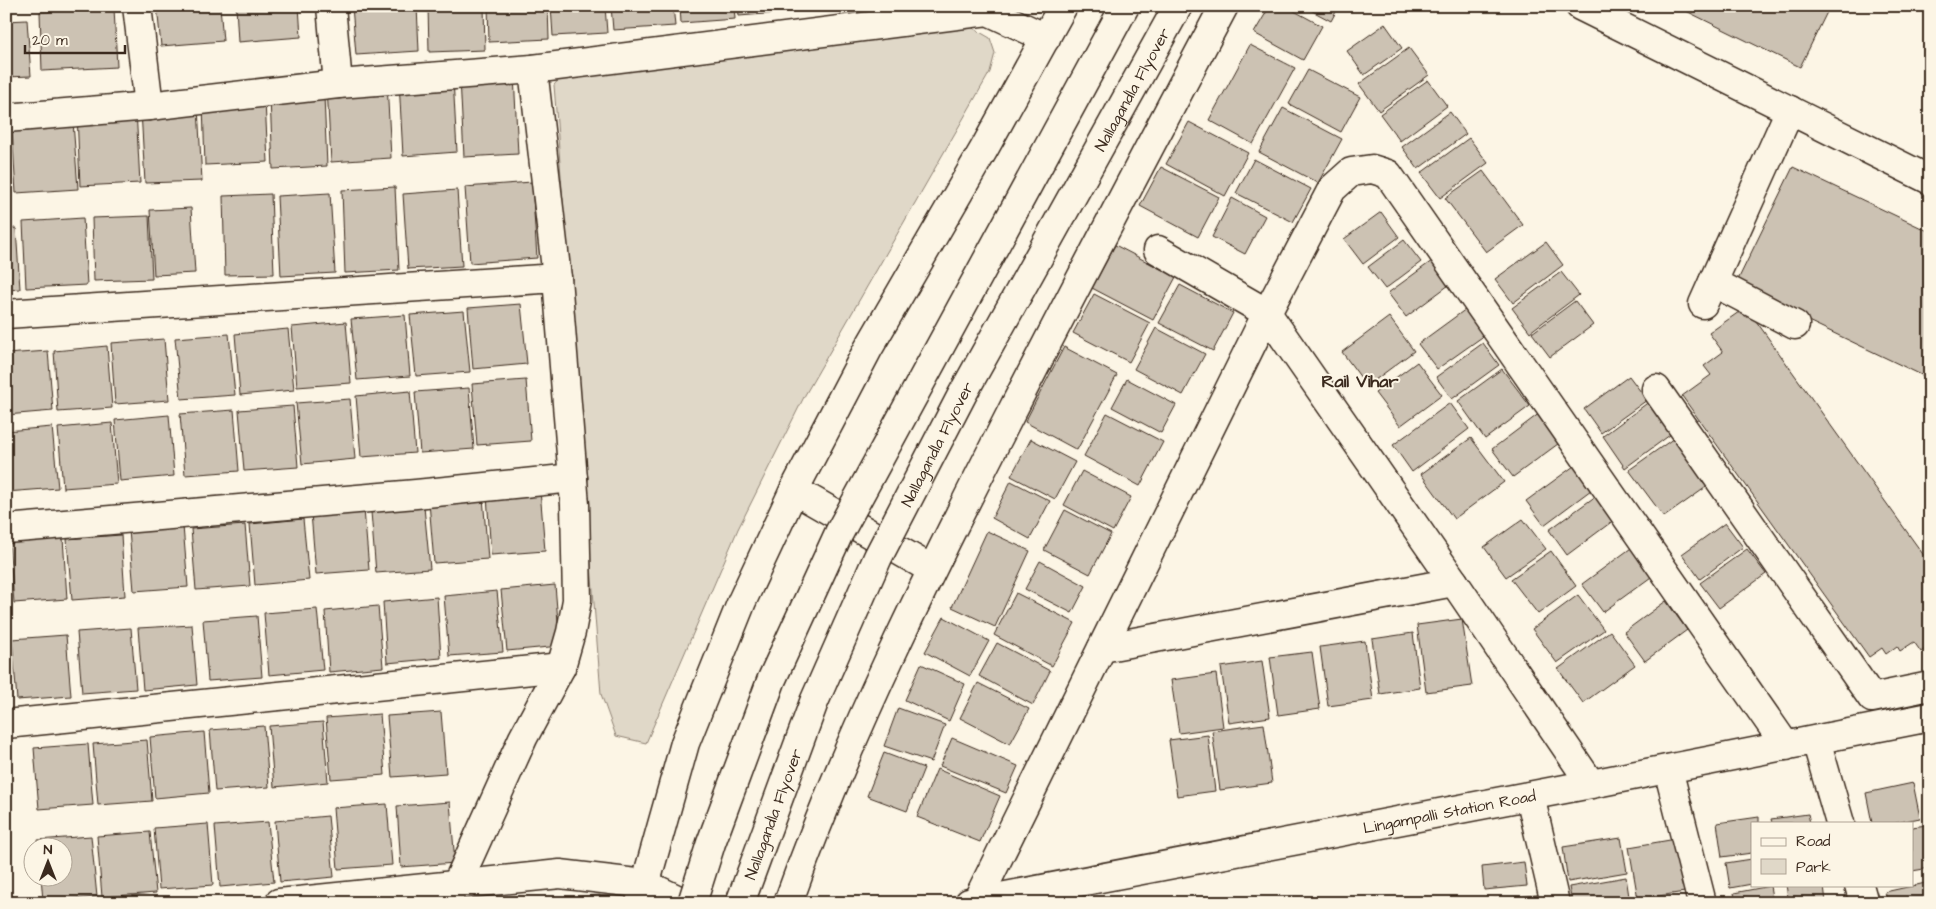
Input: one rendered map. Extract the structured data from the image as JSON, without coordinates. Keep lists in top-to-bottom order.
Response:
{
  "streets": {
    "street": ["Nallagandla Flyover", "Lingampalli Station Road"]
  },
  "districts": ["Rail Vihar"],
  "legend": ["Road", "Park"],
  "scale_bar": "20 m",
  "north": "top"
}
